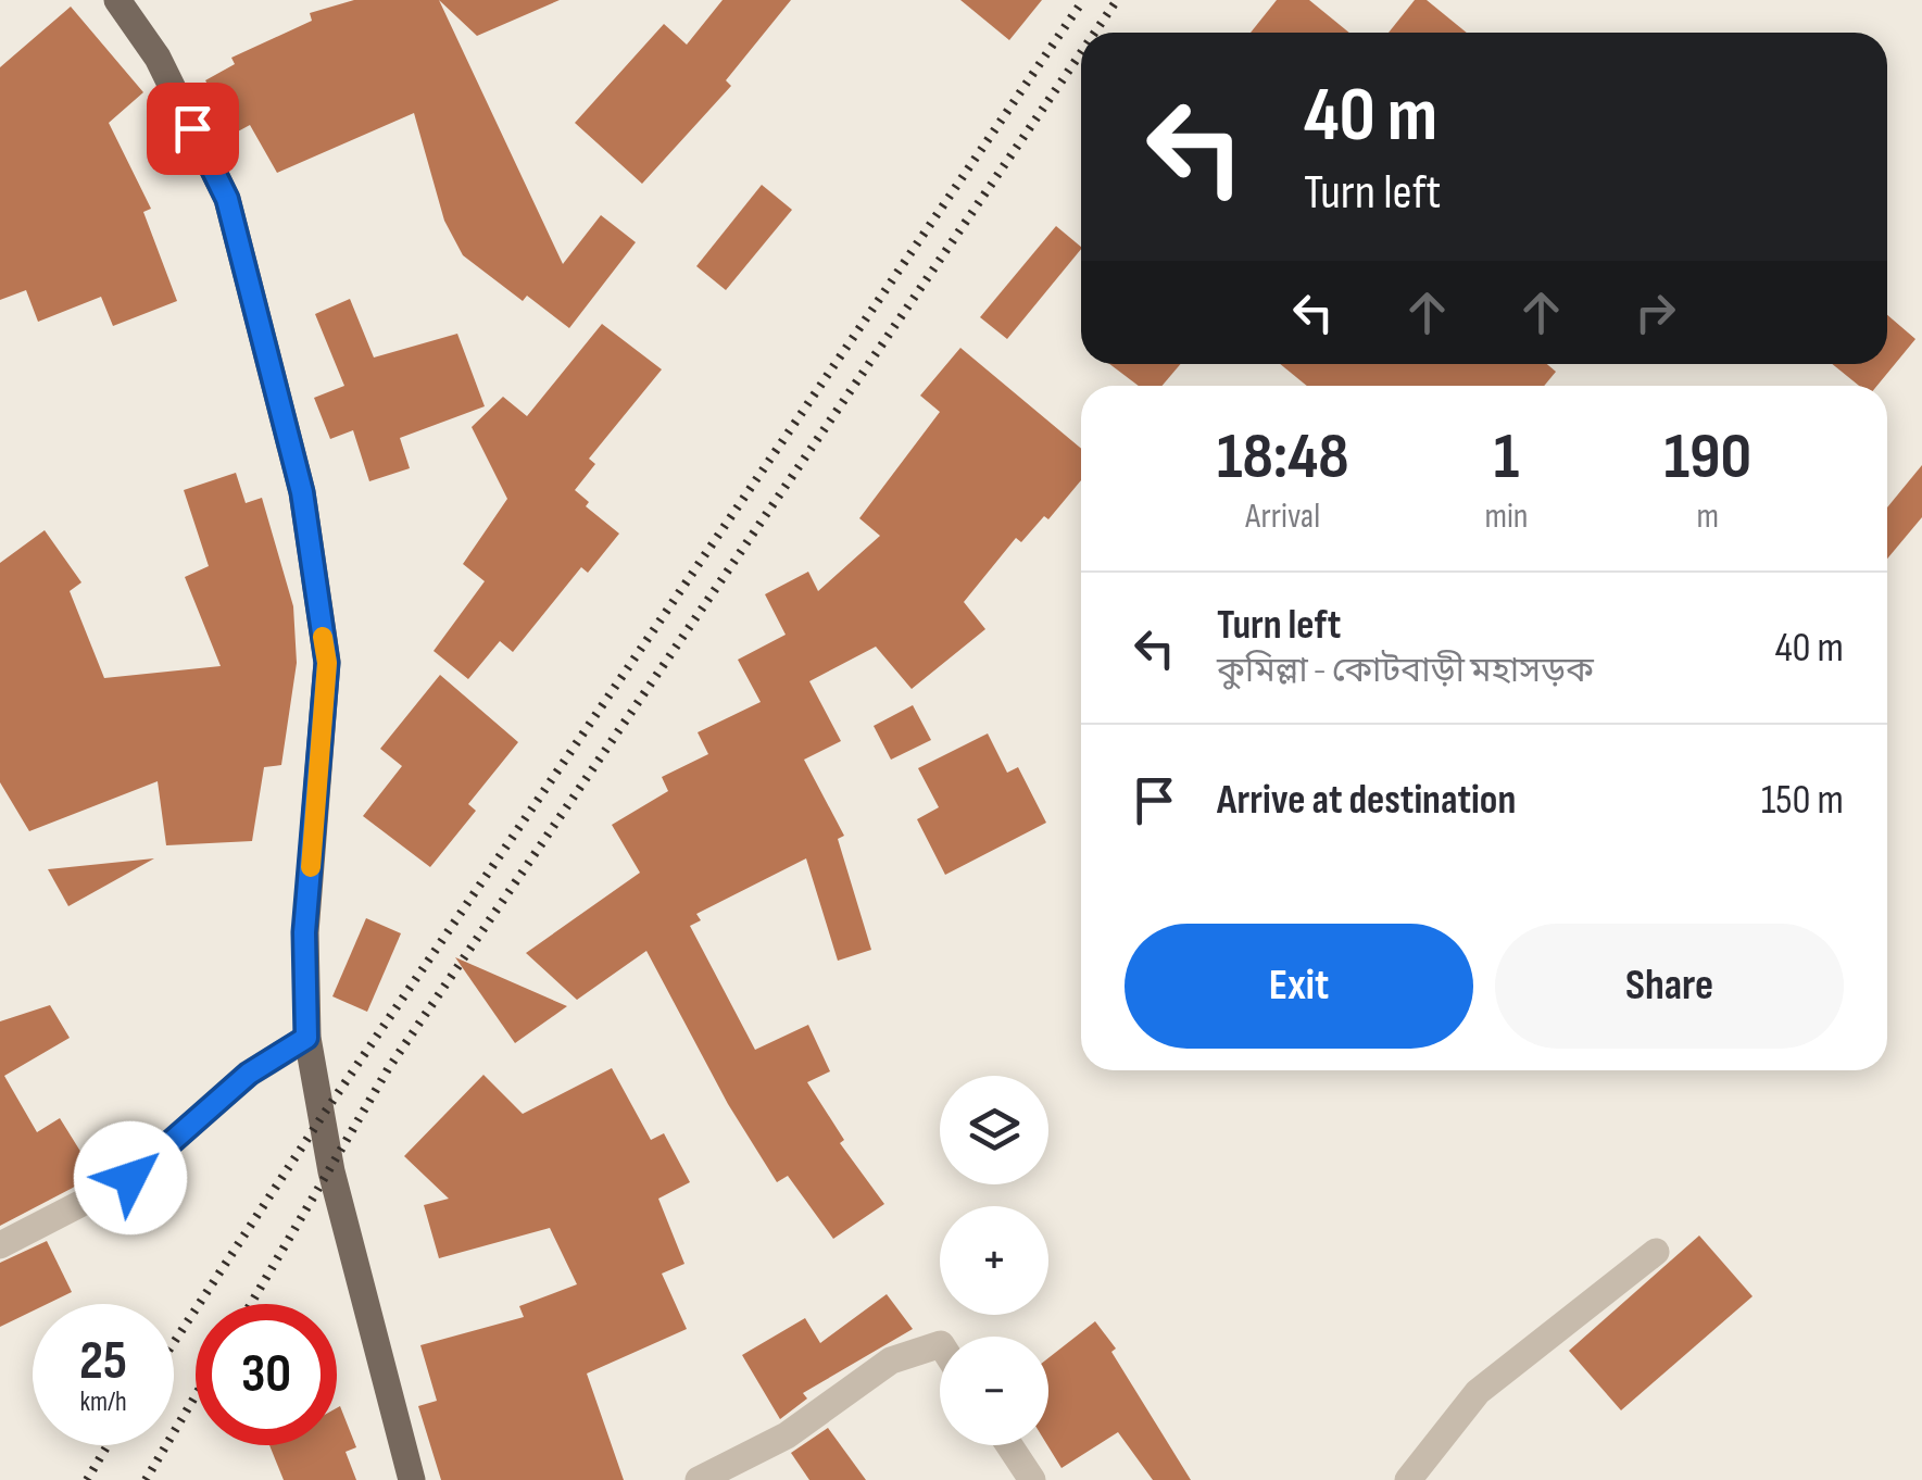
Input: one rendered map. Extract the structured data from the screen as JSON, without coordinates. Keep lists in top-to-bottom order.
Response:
{
  "page": {
    "turn": ["40 m", "Turn left"],
    "eta": [
      "18:48",
      "Arrival",
      "1",
      "min",
      "190",
      "m"
    ],
    "list": [
      {
        "name": "Turn left",
        "note": "কুমিল্লা - কোটবাড়ী মহাসড়ক",
        "value": "40 m"
      },
      {
        "name": "Arrive at destination",
        "value": "150 m"
      }
    ],
    "buttons": ["Exit", "Share"],
    "map_buttons": ["+", "−"],
    "speed": "25 km/h",
    "limit": "30"
  }
}
